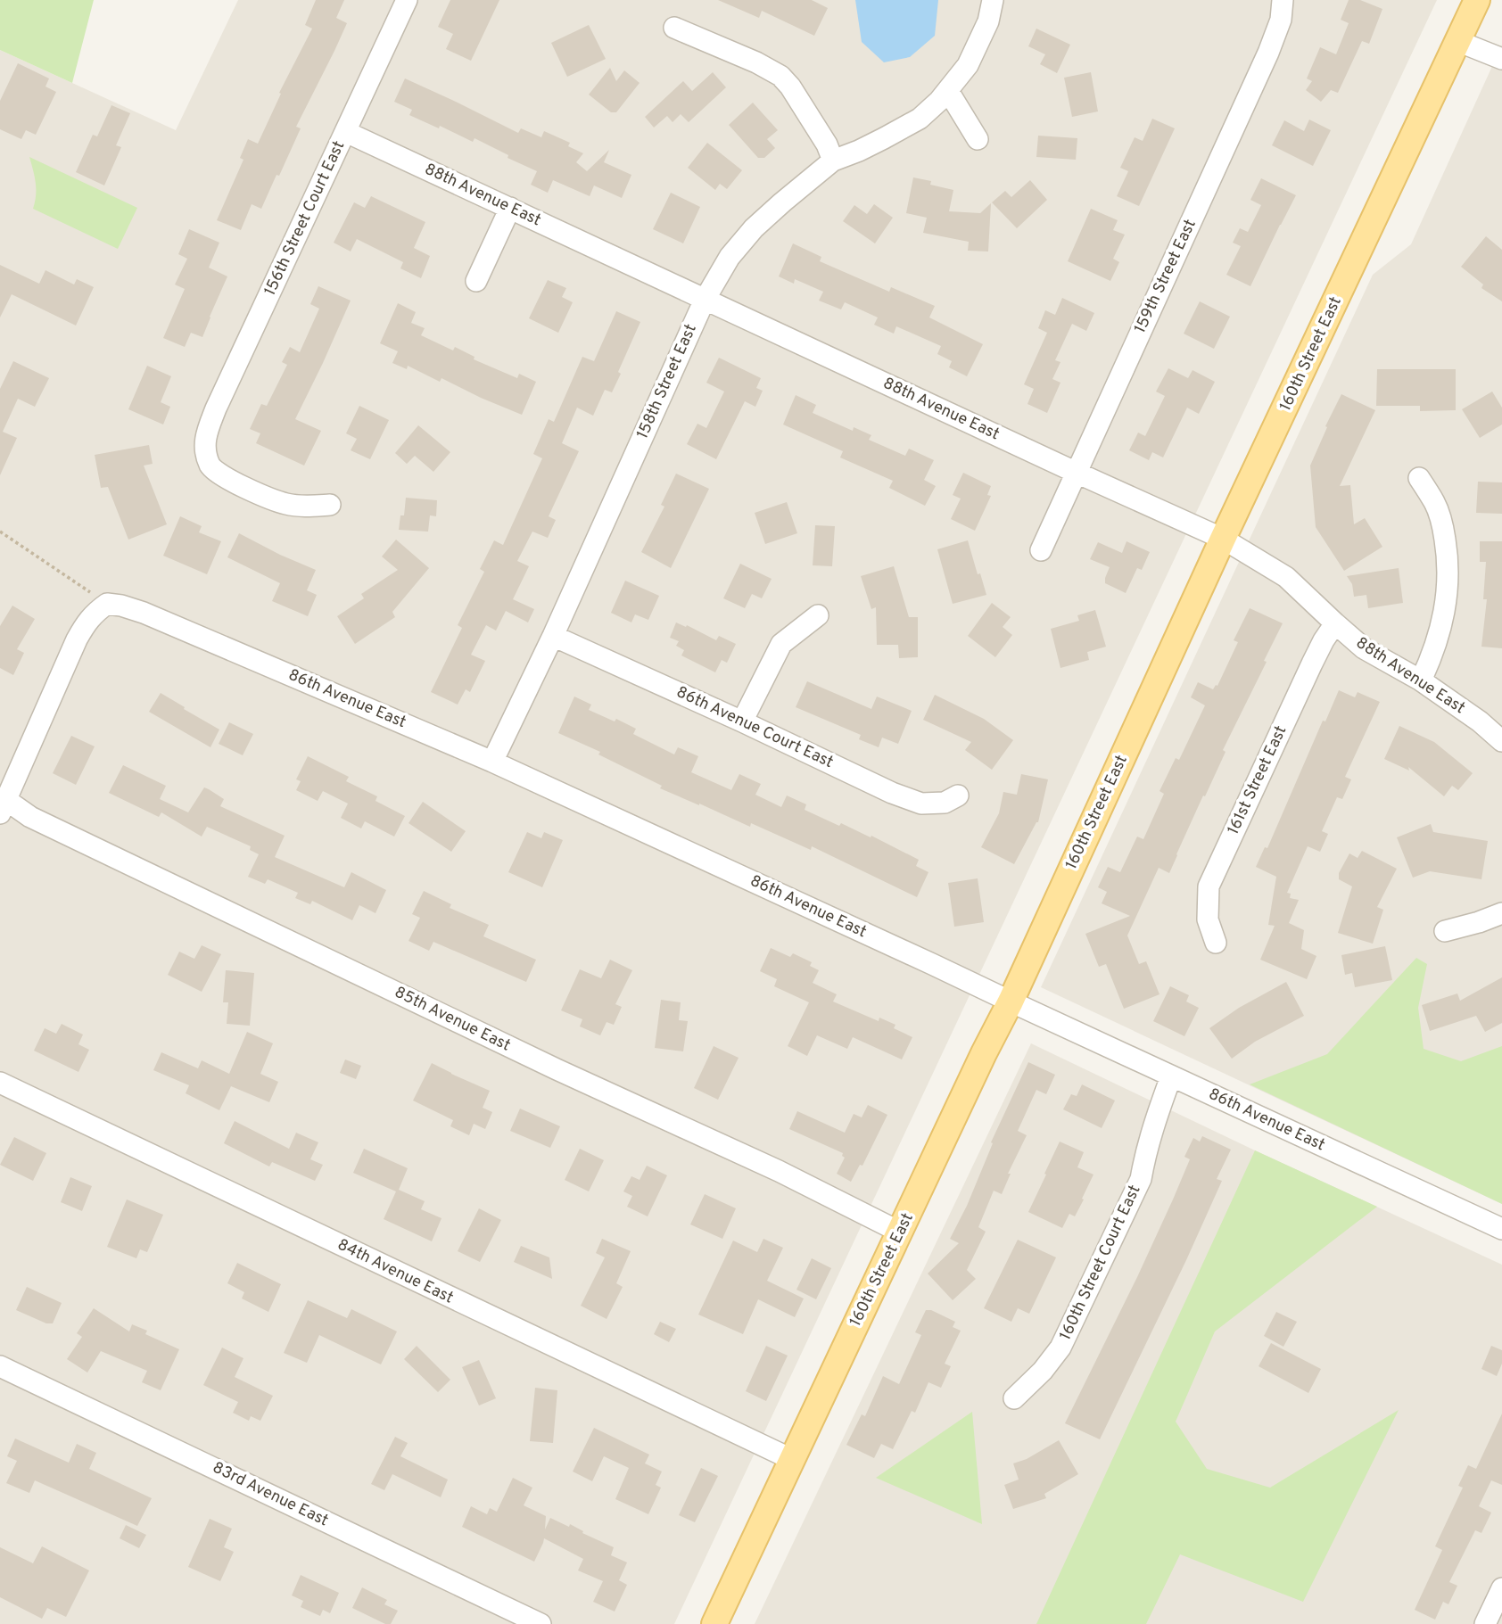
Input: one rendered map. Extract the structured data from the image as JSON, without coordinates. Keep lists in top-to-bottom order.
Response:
{
  "streets": {
    "main road": ["160th Street East"],
    "street": [
      "88th Avenue East",
      "156th Street Court East",
      "159th Street East",
      "158th Street East",
      "86th Avenue East",
      "86th Avenue Court East",
      "161st Street East",
      "85th Avenue East",
      "160th Street Court East",
      "84th Avenue East",
      "83rd Avenue East"
    ]
  },
  "crossings": [
    ["88th Avenue East", "156th Street Court East"],
    ["88th Avenue East", "159th Street East"],
    ["88th Avenue East", "160th Street East"],
    ["88th Avenue East", "158th Street East"],
    ["88th Avenue East", "161st Street East"],
    ["160th Street East", "86th Avenue East"],
    ["160th Street East", "85th Avenue East"],
    ["160th Street East", "84th Avenue East"],
    ["158th Street East", "86th Avenue East"],
    ["158th Street East", "86th Avenue Court East"],
    ["86th Avenue East", "160th Street Court East"]
  ]
}
